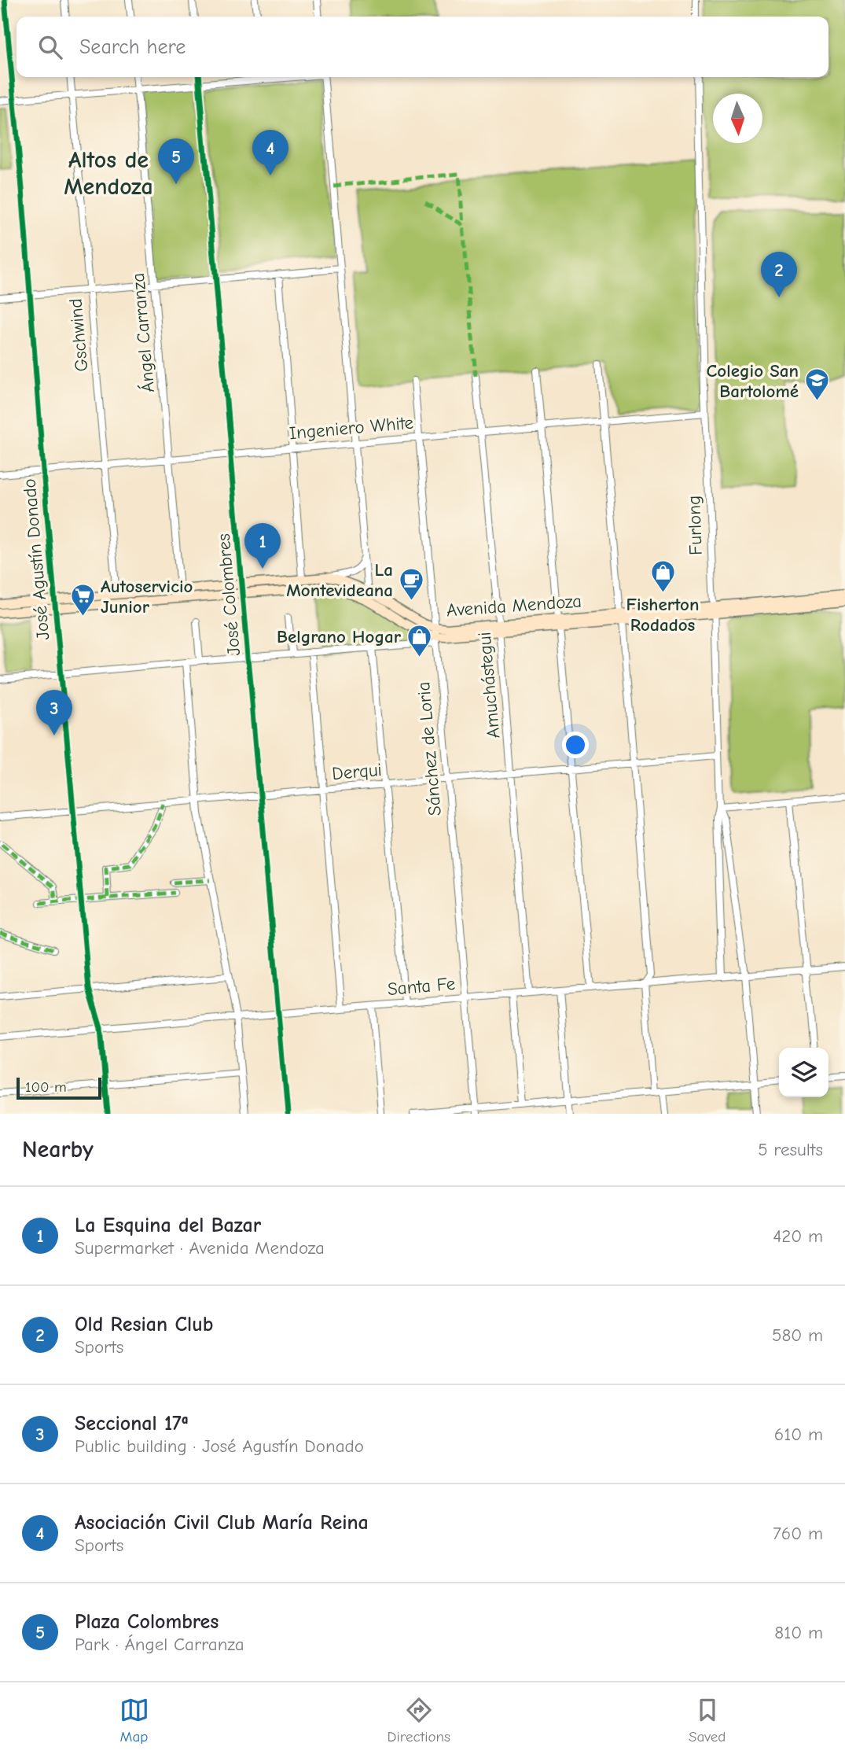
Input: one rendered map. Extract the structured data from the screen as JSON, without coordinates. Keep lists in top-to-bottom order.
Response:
{
  "streets": {
    "main road": ["Avenida Mendoza"],
    "street": [
      "Ángel Carranza",
      "Gschwind",
      "Ingeniero White",
      "Furlong",
      "José Agustín Donado",
      "José Colombres",
      "Amuchástegui",
      "Sánchez de Loria",
      "Derqui",
      "Santa Fe"
    ]
  },
  "crossings": [
    ["Ángel Carranza", "Ingeniero White"],
    ["Ángel Carranza", "Avenida Mendoza"],
    ["Gschwind", "Ingeniero White"],
    ["Gschwind", "Avenida Mendoza"],
    ["Ingeniero White", "Furlong"],
    ["Ingeniero White", "José Agustín Donado"],
    ["Ingeniero White", "José Colombres"],
    ["Ingeniero White", "Amuchástegui"],
    ["Ingeniero White", "Sánchez de Loria"],
    ["Furlong", "Avenida Mendoza"],
    ["Furlong", "Derqui"],
    ["Furlong", "Santa Fe"],
    ["José Agustín Donado", "Avenida Mendoza"],
    ["José Agustín Donado", "Derqui"],
    ["José Agustín Donado", "Santa Fe"],
    ["José Colombres", "Avenida Mendoza"],
    ["José Colombres", "Derqui"],
    ["José Colombres", "Santa Fe"],
    ["Avenida Mendoza", "Amuchástegui"],
    ["Avenida Mendoza", "Sánchez de Loria"],
    ["Amuchástegui", "Derqui"],
    ["Amuchástegui", "Santa Fe"],
    ["Sánchez de Loria", "Derqui"],
    ["Sánchez de Loria", "Santa Fe"]
  ],
  "districts": ["Altos de Mendoza"],
  "places": {
    "school or university": ["Colegio San Bartolomé"],
    "shop": ["Fisherton Rodados", "Belgrano Hogar"],
    "cafe": ["La Montevideana"],
    "supermarket": ["Autoservicio Junior"]
  },
  "scale_bar": "100 m",
  "north": "bottom",
  "page": {
    "search": "Search here",
    "pins": [
      "4",
      "5",
      "2",
      "1",
      "3"
    ],
    "scale": "100 m",
    "heading": ["Nearby", "5 results"],
    "list": [
      {
        "mark": "1",
        "name": "La Esquina del Bazar",
        "note": "Supermarket · Avenida Mendoza",
        "value": "420 m"
      },
      {
        "mark": "2",
        "name": "Old Resian Club",
        "note": "Sports",
        "value": "580 m"
      },
      {
        "mark": "3",
        "name": "Seccional 17ª",
        "note": "Public building · José Agustín Donado",
        "value": "610 m"
      },
      {
        "mark": "4",
        "name": "Asociación Civil Club María Reina",
        "note": "Sports",
        "value": "760 m"
      },
      {
        "mark": "5",
        "name": "Plaza Colombres",
        "note": "Park · Ángel Carranza",
        "value": "810 m"
      }
    ],
    "nav": ["Map", "Directions", "Saved"]
  }
}
